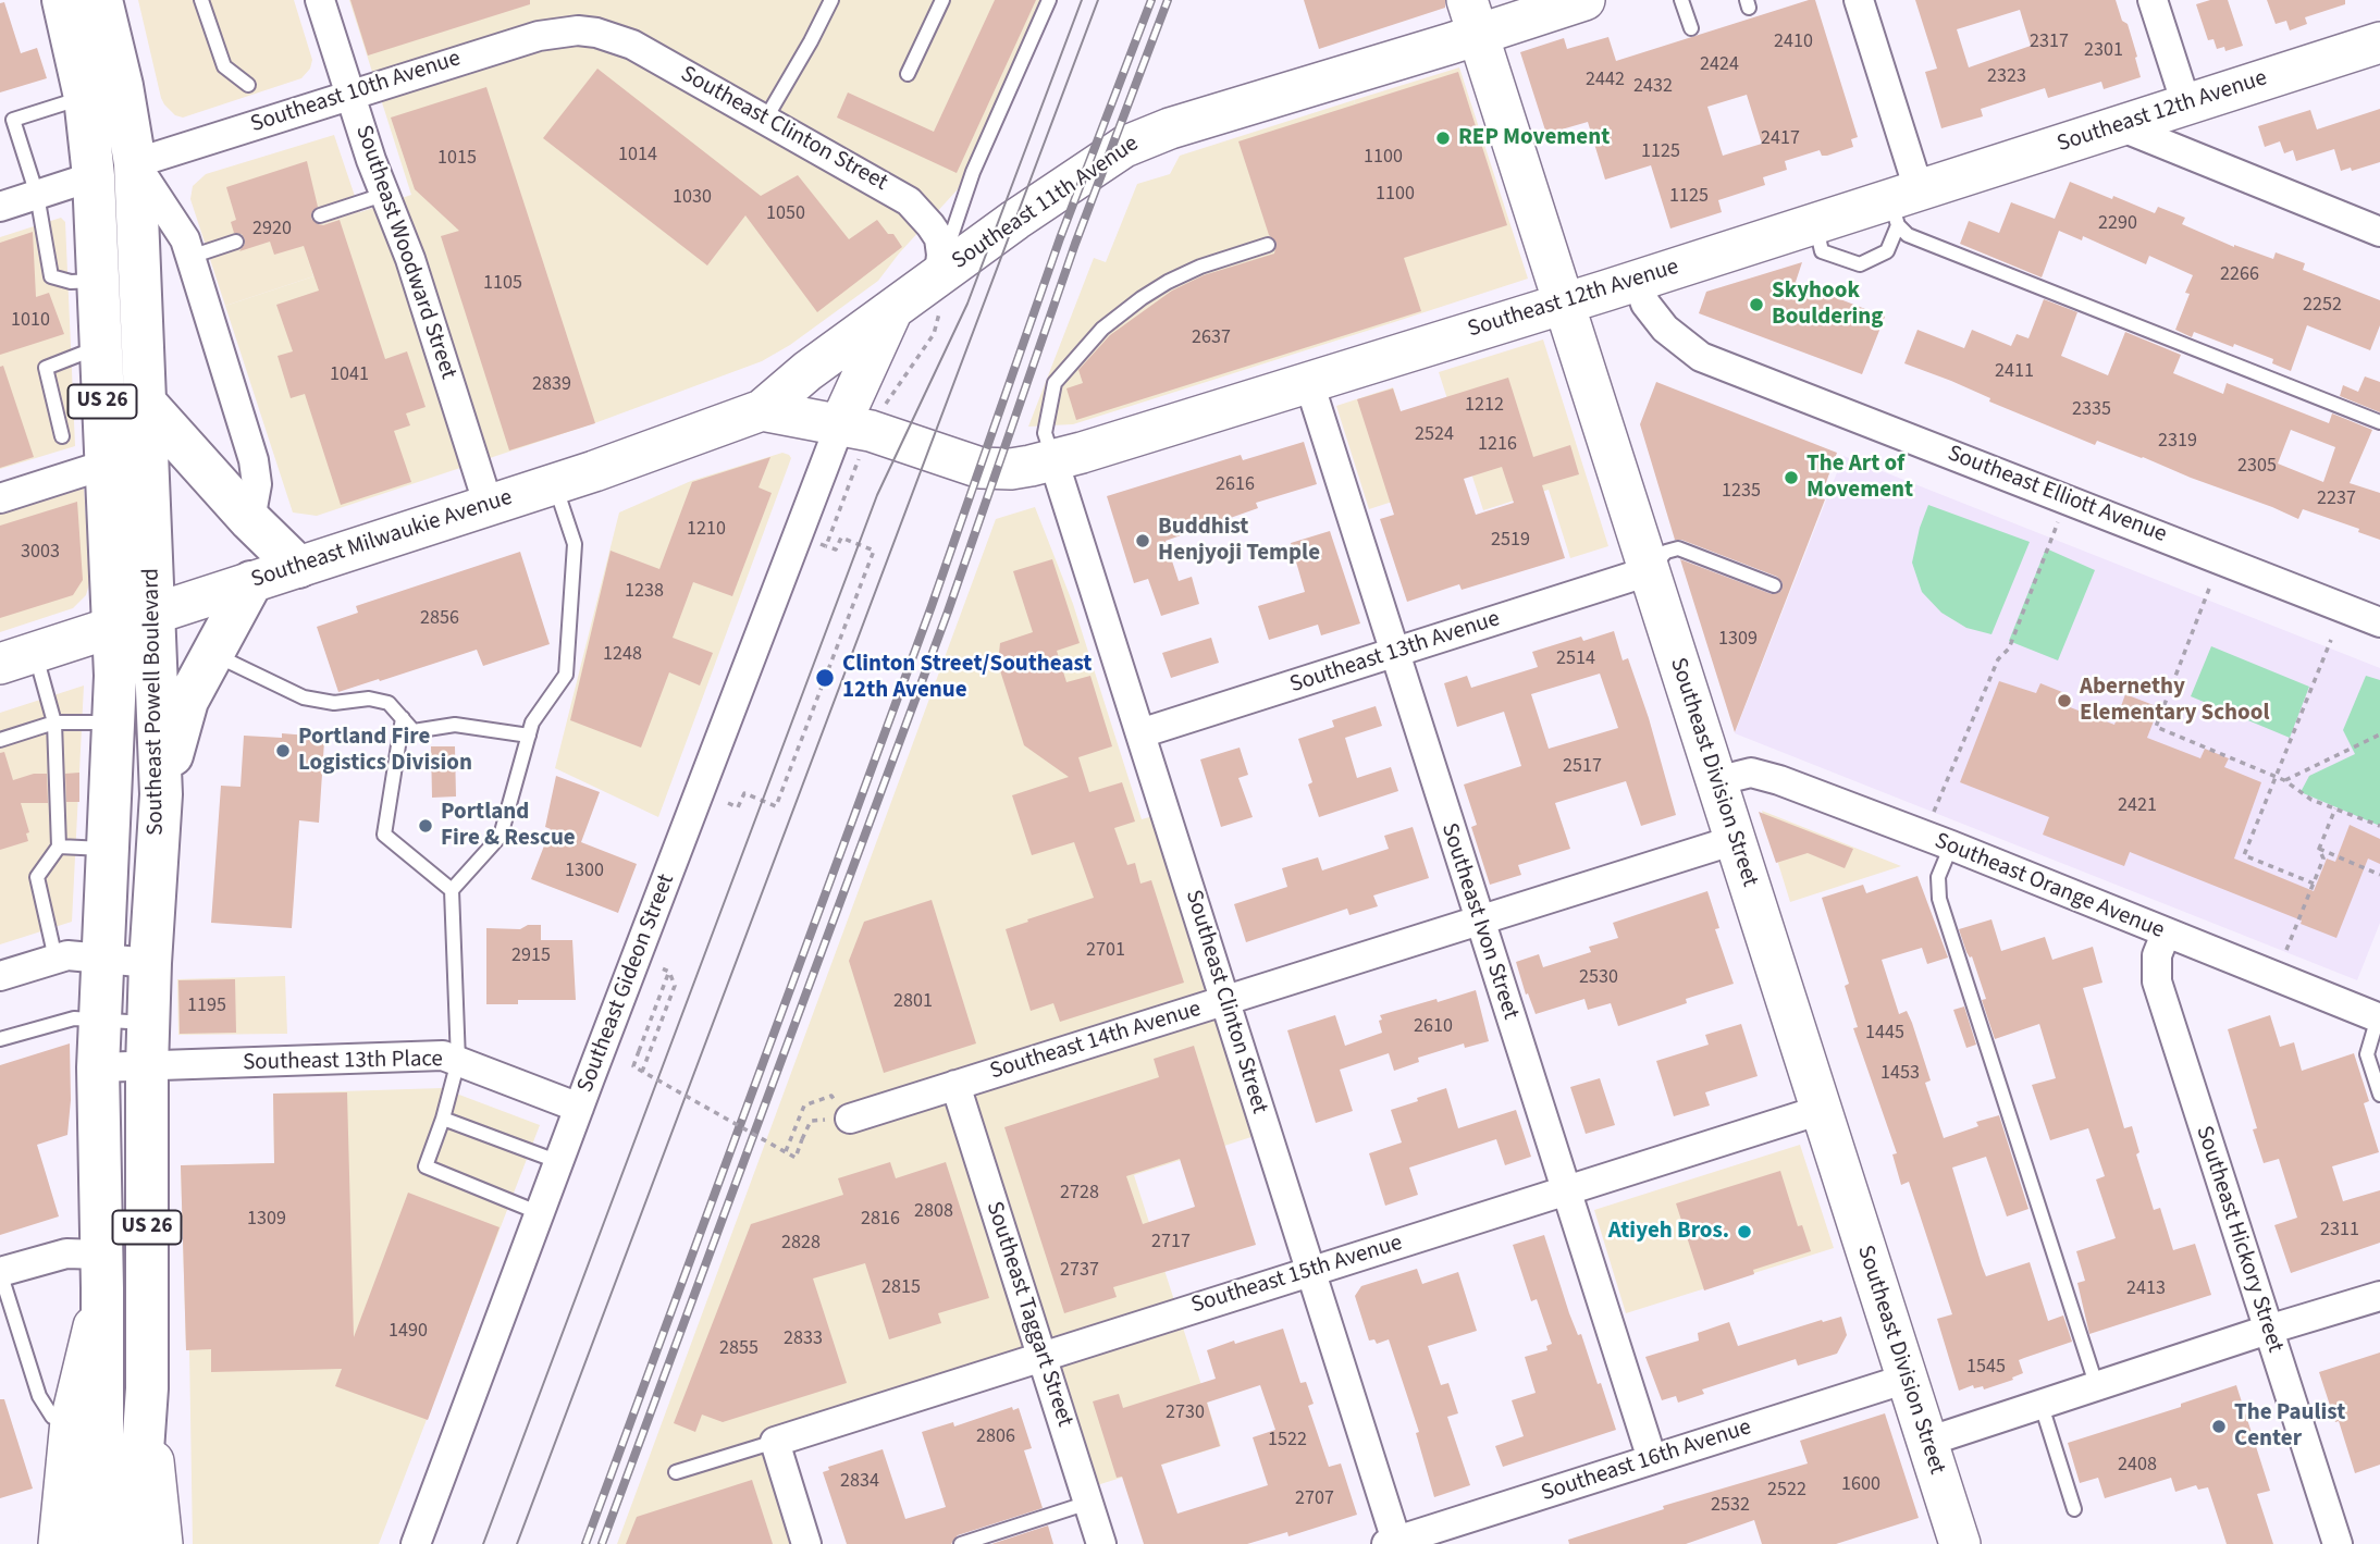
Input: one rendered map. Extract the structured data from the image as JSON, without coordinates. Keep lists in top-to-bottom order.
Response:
{
  "streets": {
    "main road": [
      "Southeast 12th Avenue",
      "Southeast 11th Avenue",
      "US 26",
      "Southeast Milwaukie Avenue",
      "Southeast Powell Boulevard",
      "Southeast Division Street"
    ],
    "street": [
      "Southeast 10th Avenue",
      "Southeast Clinton Street",
      "Southeast Woodward Street",
      "Southeast Elliott Avenue",
      "Southeast 13th Avenue",
      "Southeast Orange Avenue",
      "Southeast Ivon Street",
      "Southeast Gideon Street",
      "Southeast 14th Avenue",
      "Southeast 13th Place",
      "Southeast Hickory Street",
      "Southeast 15th Avenue",
      "Southeast Taggart Street",
      "Southeast 16th Avenue"
    ]
  },
  "crossings": [
    ["Southeast 10th Avenue", "Southeast Clinton Street"],
    ["Southeast 10th Avenue", "Southeast Woodward Street"],
    ["Southeast 10th Avenue", "Southeast Powell Boulevard"],
    ["Southeast 12th Avenue", "Southeast Clinton Street"],
    ["Southeast 12th Avenue", "Southeast 11th Avenue"],
    ["Southeast 12th Avenue", "Southeast Elliott Avenue"],
    ["Southeast 12th Avenue", "Southeast Milwaukie Avenue"],
    ["Southeast 12th Avenue", "Southeast Division Street"],
    ["Southeast 12th Avenue", "Southeast Ivon Street"],
    ["Southeast 12th Avenue", "Southeast Gideon Street"],
    ["Southeast Clinton Street", "Southeast 11th Avenue"],
    ["Southeast Clinton Street", "Southeast 13th Avenue"],
    ["Southeast Clinton Street", "Southeast 14th Avenue"],
    ["Southeast Clinton Street", "Southeast 15th Avenue"],
    ["Southeast Clinton Street", "Southeast 16th Avenue"],
    ["Southeast 11th Avenue", "Southeast Milwaukie Avenue"],
    ["Southeast 11th Avenue", "Southeast Division Street"],
    ["Southeast Woodward Street", "Southeast Milwaukie Avenue"],
    ["Southeast Milwaukie Avenue", "Southeast Powell Boulevard"],
    ["Southeast 13th Avenue", "Southeast Division Street"],
    ["Southeast 13th Avenue", "Southeast Ivon Street"],
    ["Southeast Powell Boulevard", "Southeast 13th Place"],
    ["Southeast Division Street", "Southeast Orange Avenue"],
    ["Southeast Division Street", "Southeast 14th Avenue"],
    ["Southeast Division Street", "Southeast 15th Avenue"],
    ["Southeast Division Street", "Southeast 16th Avenue"],
    ["Southeast Orange Avenue", "Southeast Hickory Street"],
    ["Southeast Ivon Street", "Southeast 14th Avenue"],
    ["Southeast Ivon Street", "Southeast 15th Avenue"],
    ["Southeast Ivon Street", "Southeast 16th Avenue"],
    ["Southeast Gideon Street", "Southeast 13th Place"],
    ["Southeast 14th Avenue", "Southeast Taggart Street"],
    ["Southeast 15th Avenue", "Southeast Taggart Street"]
  ],
  "places": [
    "REP Movement",
    "Skyhook Bouldering",
    "The Art of Movement",
    "Buddhist Henjyoji Temple",
    "Clinton Street/Southeast 12th Avenue",
    "Abernethy Elementary School",
    "Portland Fire Logistics Division",
    "Portland Fire & Rescue",
    "Atiyeh Bros.",
    "The Paulist Center"
  ],
  "house_numbers": [
    "2410",
    "2317",
    "2301",
    "2424",
    "2323",
    "2442",
    "2432",
    "2417",
    "1125",
    "1014",
    "1100",
    "1015",
    "1100",
    "1125",
    "1030",
    "1050",
    "2290",
    "2920",
    "2266",
    "1105",
    "2252",
    "1010",
    "2637",
    "2411",
    "1041",
    "2839",
    "1212",
    "2335",
    "2524",
    "2319",
    "1216",
    "2305",
    "2616",
    "1235",
    "2237",
    "1210",
    "2519",
    "3003",
    "1238",
    "2856",
    "1309",
    "1248",
    "2514",
    "2517",
    "2421",
    "1300",
    "2701",
    "2915",
    "2530",
    "2801",
    "1195",
    "2610",
    "1445",
    "1453",
    "2728",
    "2808",
    "1309",
    "2816",
    "2311",
    "2717",
    "2828",
    "2737",
    "2815",
    "2413",
    "1490",
    "2833",
    "2855",
    "1545",
    "2730",
    "2806",
    "1522",
    "2408",
    "2834",
    "1600",
    "2522",
    "2707",
    "2532"
  ]
}
